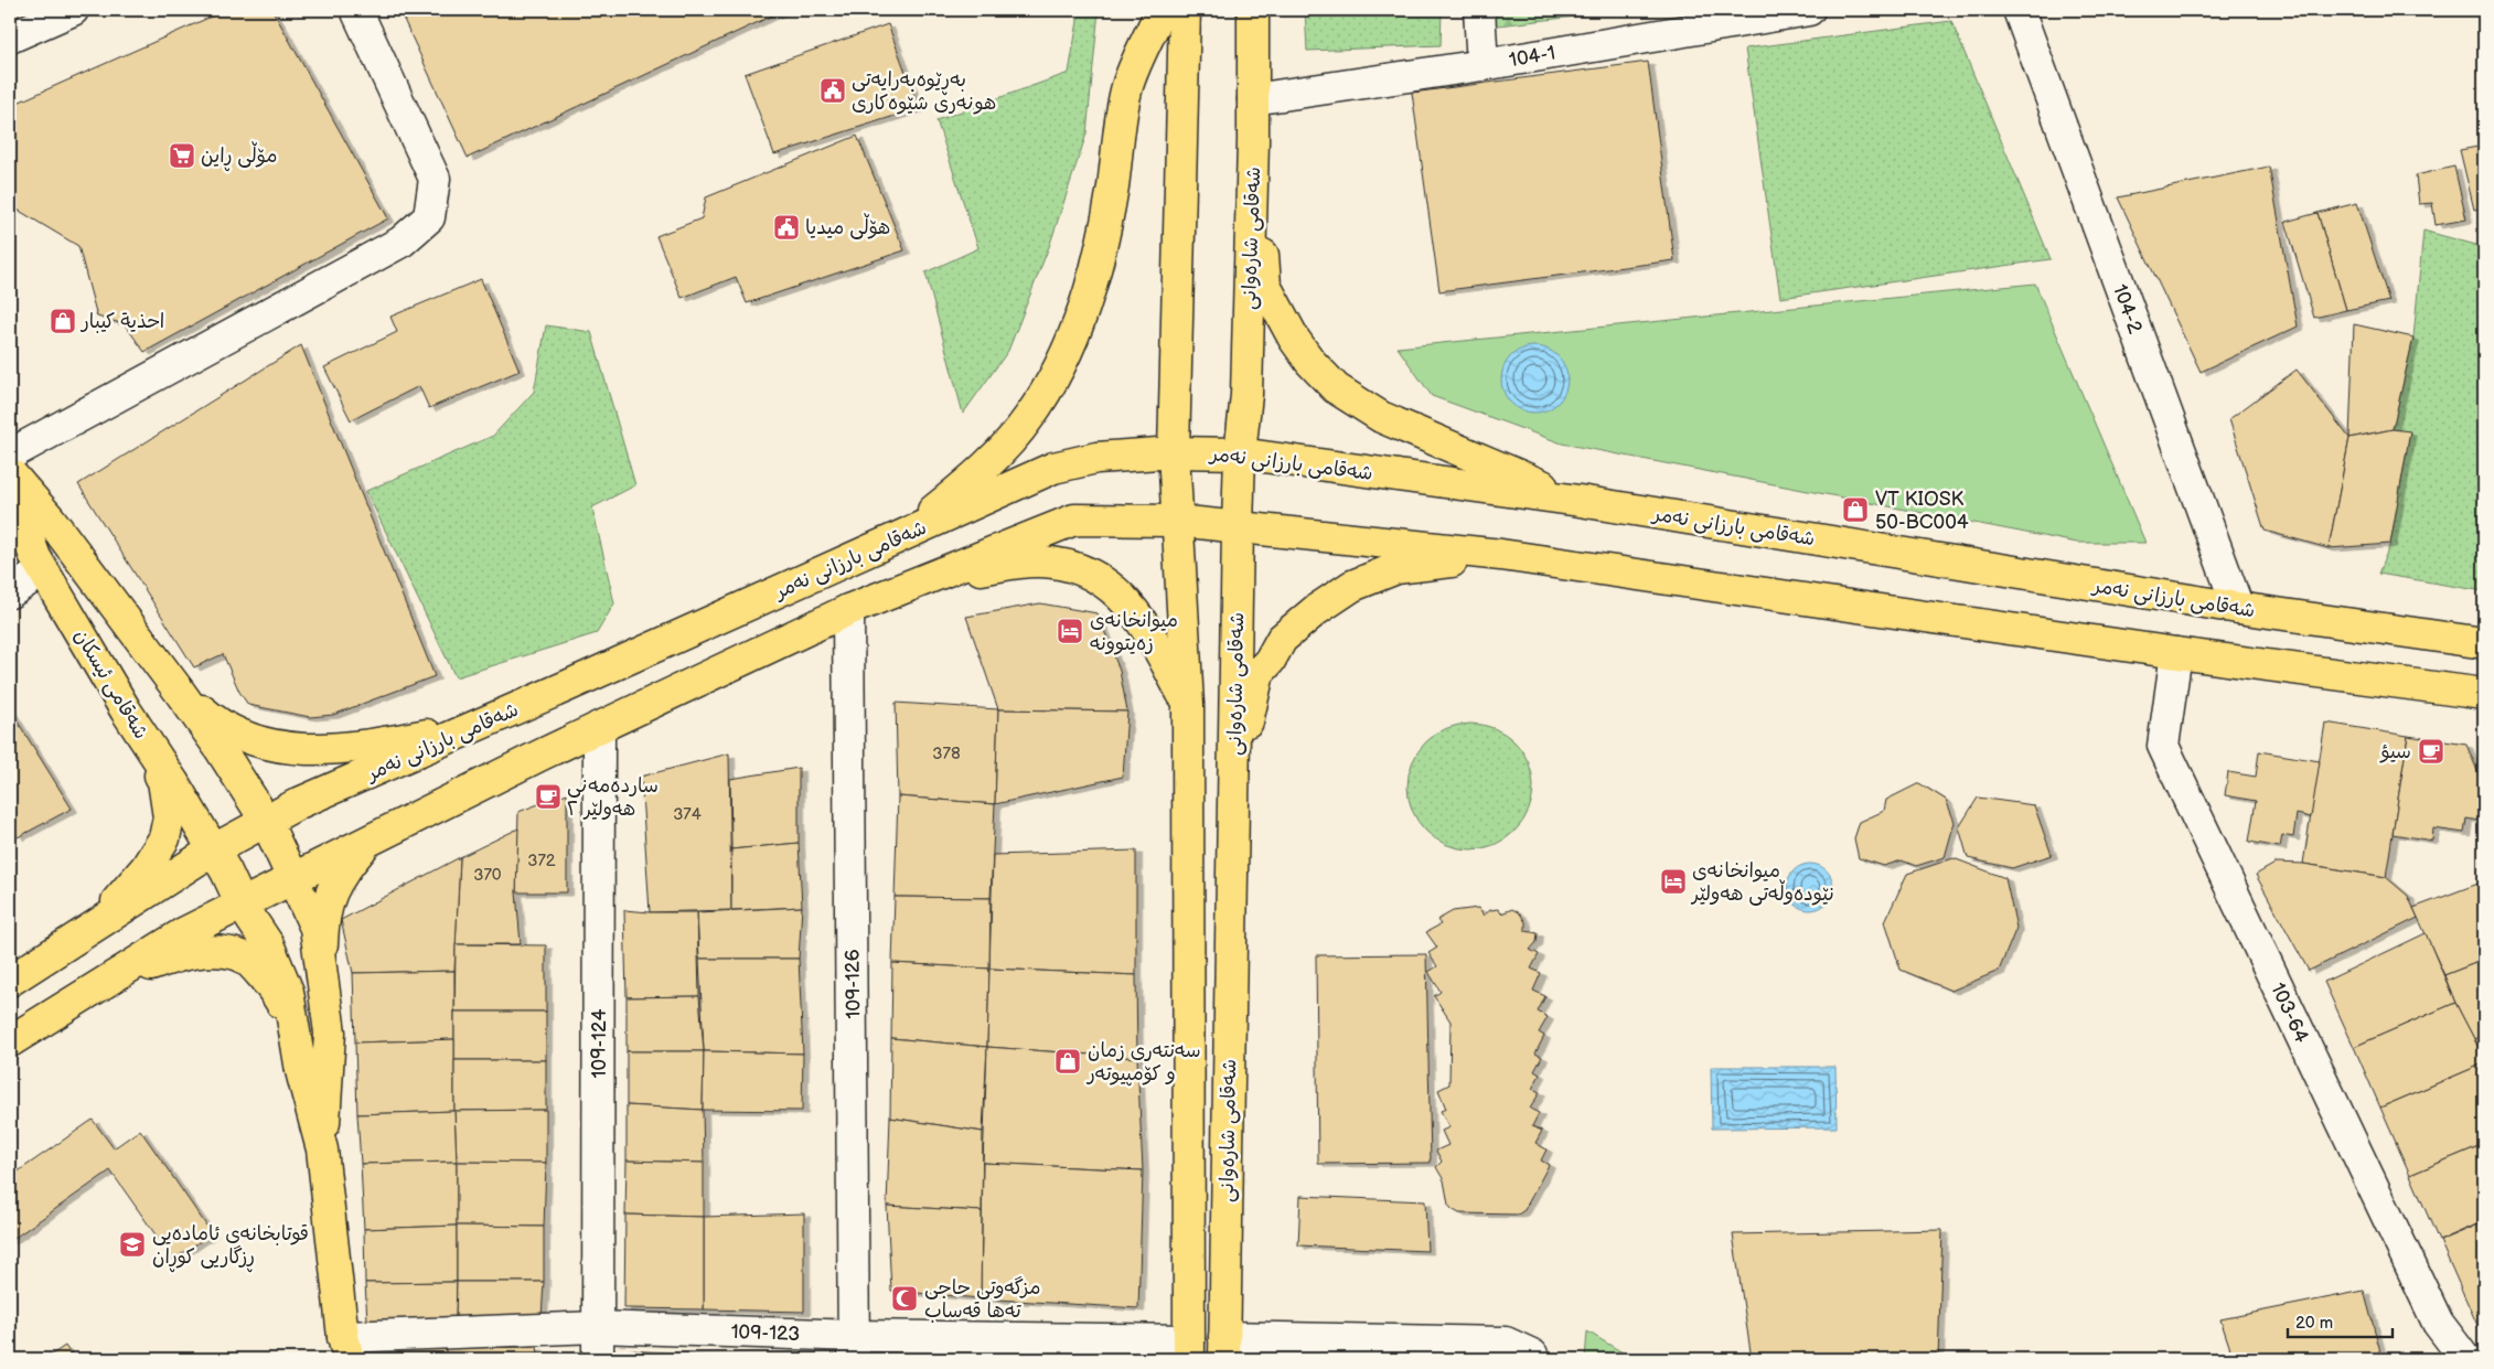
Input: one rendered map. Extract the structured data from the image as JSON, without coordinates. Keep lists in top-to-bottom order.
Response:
{
  "streets": {
    "main road": ["شەقامی شارەوانی", "شەقامی بارزانی نەمر", "شەقامی ئیسکان"],
    "street": [
      "104-1",
      "104-2",
      "109-126",
      "103-64",
      "109-124",
      "109-123"
    ]
  },
  "crossings": [
    ["104-1", "شەقامی شارەوانی"],
    ["شەقامی شارەوانی", "شەقامی بارزانی نەمر"],
    ["شەقامی شارەوانی", "109-123"],
    ["104-2", "شەقامی بارزانی نەمر"],
    ["شەقامی بارزانی نەمر", "شەقامی ئیسکان"],
    ["109-126", "109-123"],
    ["109-124", "109-123"]
  ],
  "places": {
    "public building": ["بەڕێوەبەرایەتی هونەری شێوەکاری", "هۆڵی میدیا"],
    "supermarket": ["مۆڵی ڕاین"],
    "shop": ["احذية كيبار", "VT KIOSK 50-BC004", "سەنتەری زمان و کۆمپیوتەر"],
    "hotel": ["میوانخانەی زەیتوونە", "میوانخانەی نێودەوڵەتی هەولێر"],
    "cafe": ["سيؤ", "ساردەمەنی هەولێر ٢"],
    "school or university": ["قوتابخانەی ئامادەیی ڕزگاریی کوڕان"],
    "mosque": ["مزگەوتی حاجی تەها قەساب"]
  },
  "house_numbers": [
    "378",
    "374",
    "372",
    "370"
  ],
  "scale_bar": "20 m"
}
